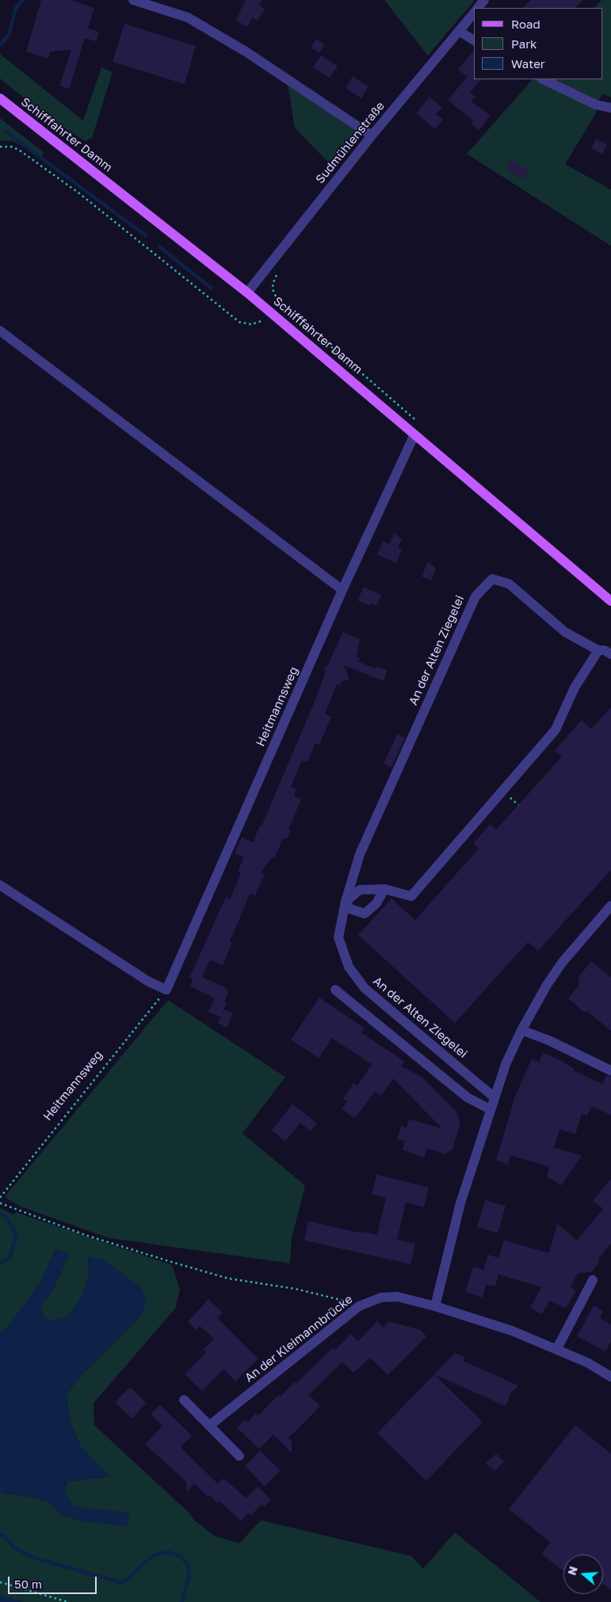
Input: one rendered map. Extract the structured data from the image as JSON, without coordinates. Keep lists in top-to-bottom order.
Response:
{
  "streets": {
    "main road": ["Schifffahrter Damm"],
    "street": [
      "Sudmühlenstraße",
      "An der Alten Ziegelei",
      "Heitmannsweg",
      "An der Kleimannbrücke"
    ]
  },
  "crossings": [
    ["Schifffahrter Damm", "Sudmühlenstraße"],
    ["Schifffahrter Damm", "Heitmannsweg"]
  ],
  "legend": ["Road", "Park", "Water"],
  "scale_bar": "50 m",
  "north": "left"
}
